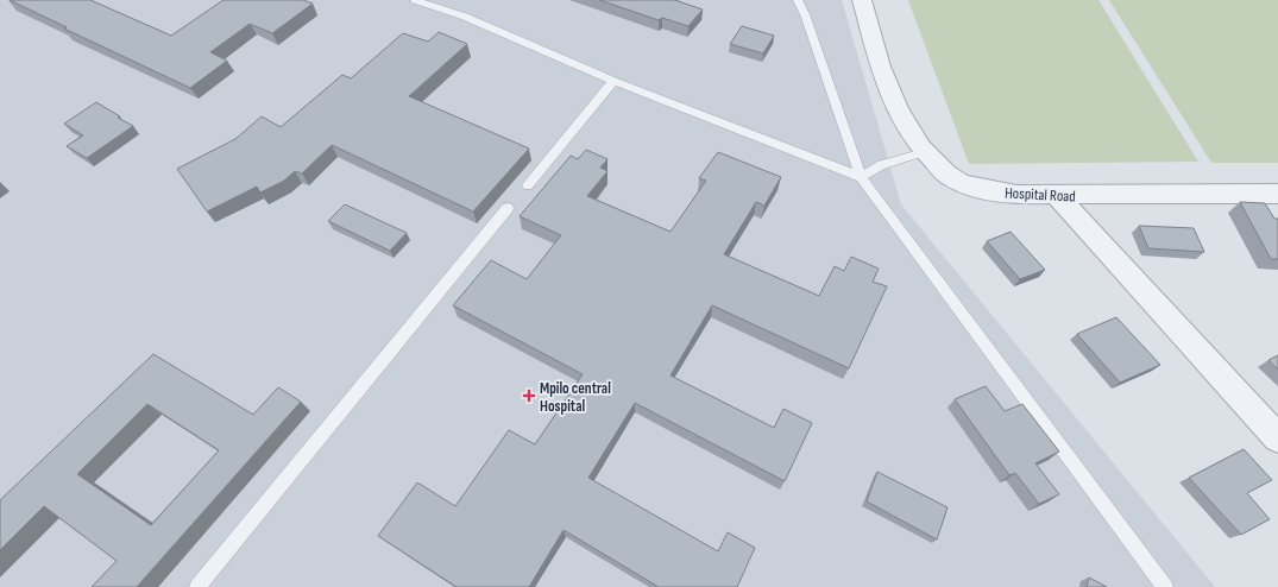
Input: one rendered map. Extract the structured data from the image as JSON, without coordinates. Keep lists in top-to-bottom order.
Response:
{
  "streets": {
    "street": ["Hospital Road"]
  },
  "places": {
    "health": ["Mpilo central Hospital"]
  }
}
